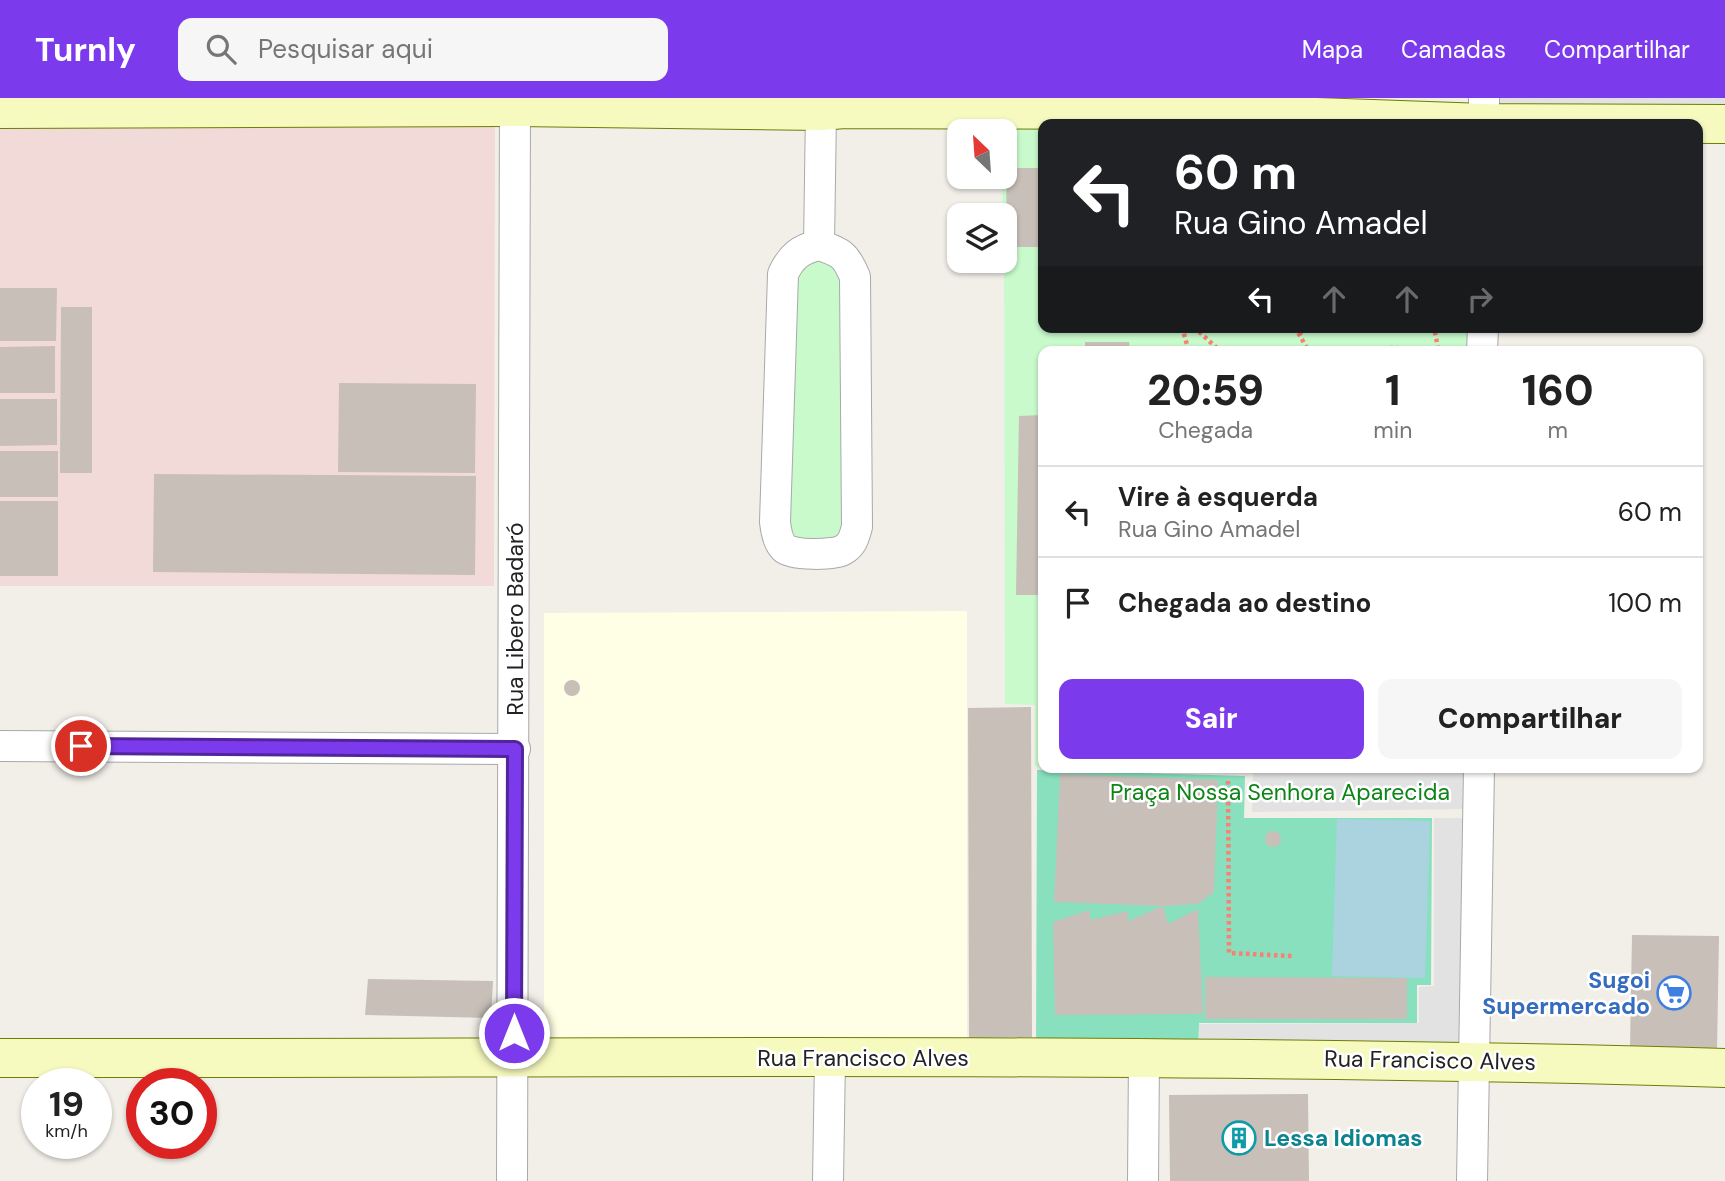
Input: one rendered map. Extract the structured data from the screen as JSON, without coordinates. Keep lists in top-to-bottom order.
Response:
{
  "streets": {
    "street": ["Rua Libero Badaró", "Rua Francisco Alves"]
  },
  "crossings": [
    ["Rua Libero Badaró", "Rua Francisco Alves"]
  ],
  "parks": ["Praça Nossa Senhora Aparecida"],
  "places": {
    "supermarket": ["Sugoi Supermercado"],
    "building": ["Lessa Idiomas"]
  },
  "north": "top left",
  "page": {
    "header": "Turnly",
    "search": "Pesquisar aqui",
    "nav": ["Mapa", "Camadas", "Compartilhar"],
    "turn": ["60 m", "Rua Gino Amadel"],
    "eta": [
      "20:59",
      "Chegada",
      "1",
      "min",
      "160",
      "m"
    ],
    "list": [
      {
        "name": "Vire à esquerda",
        "note": "Rua Gino Amadel",
        "value": "60 m"
      },
      {
        "name": "Chegada ao destino",
        "value": "100 m"
      }
    ],
    "buttons": ["Sair", "Compartilhar"],
    "speed": "19 km/h",
    "limit": "30"
  }
}
